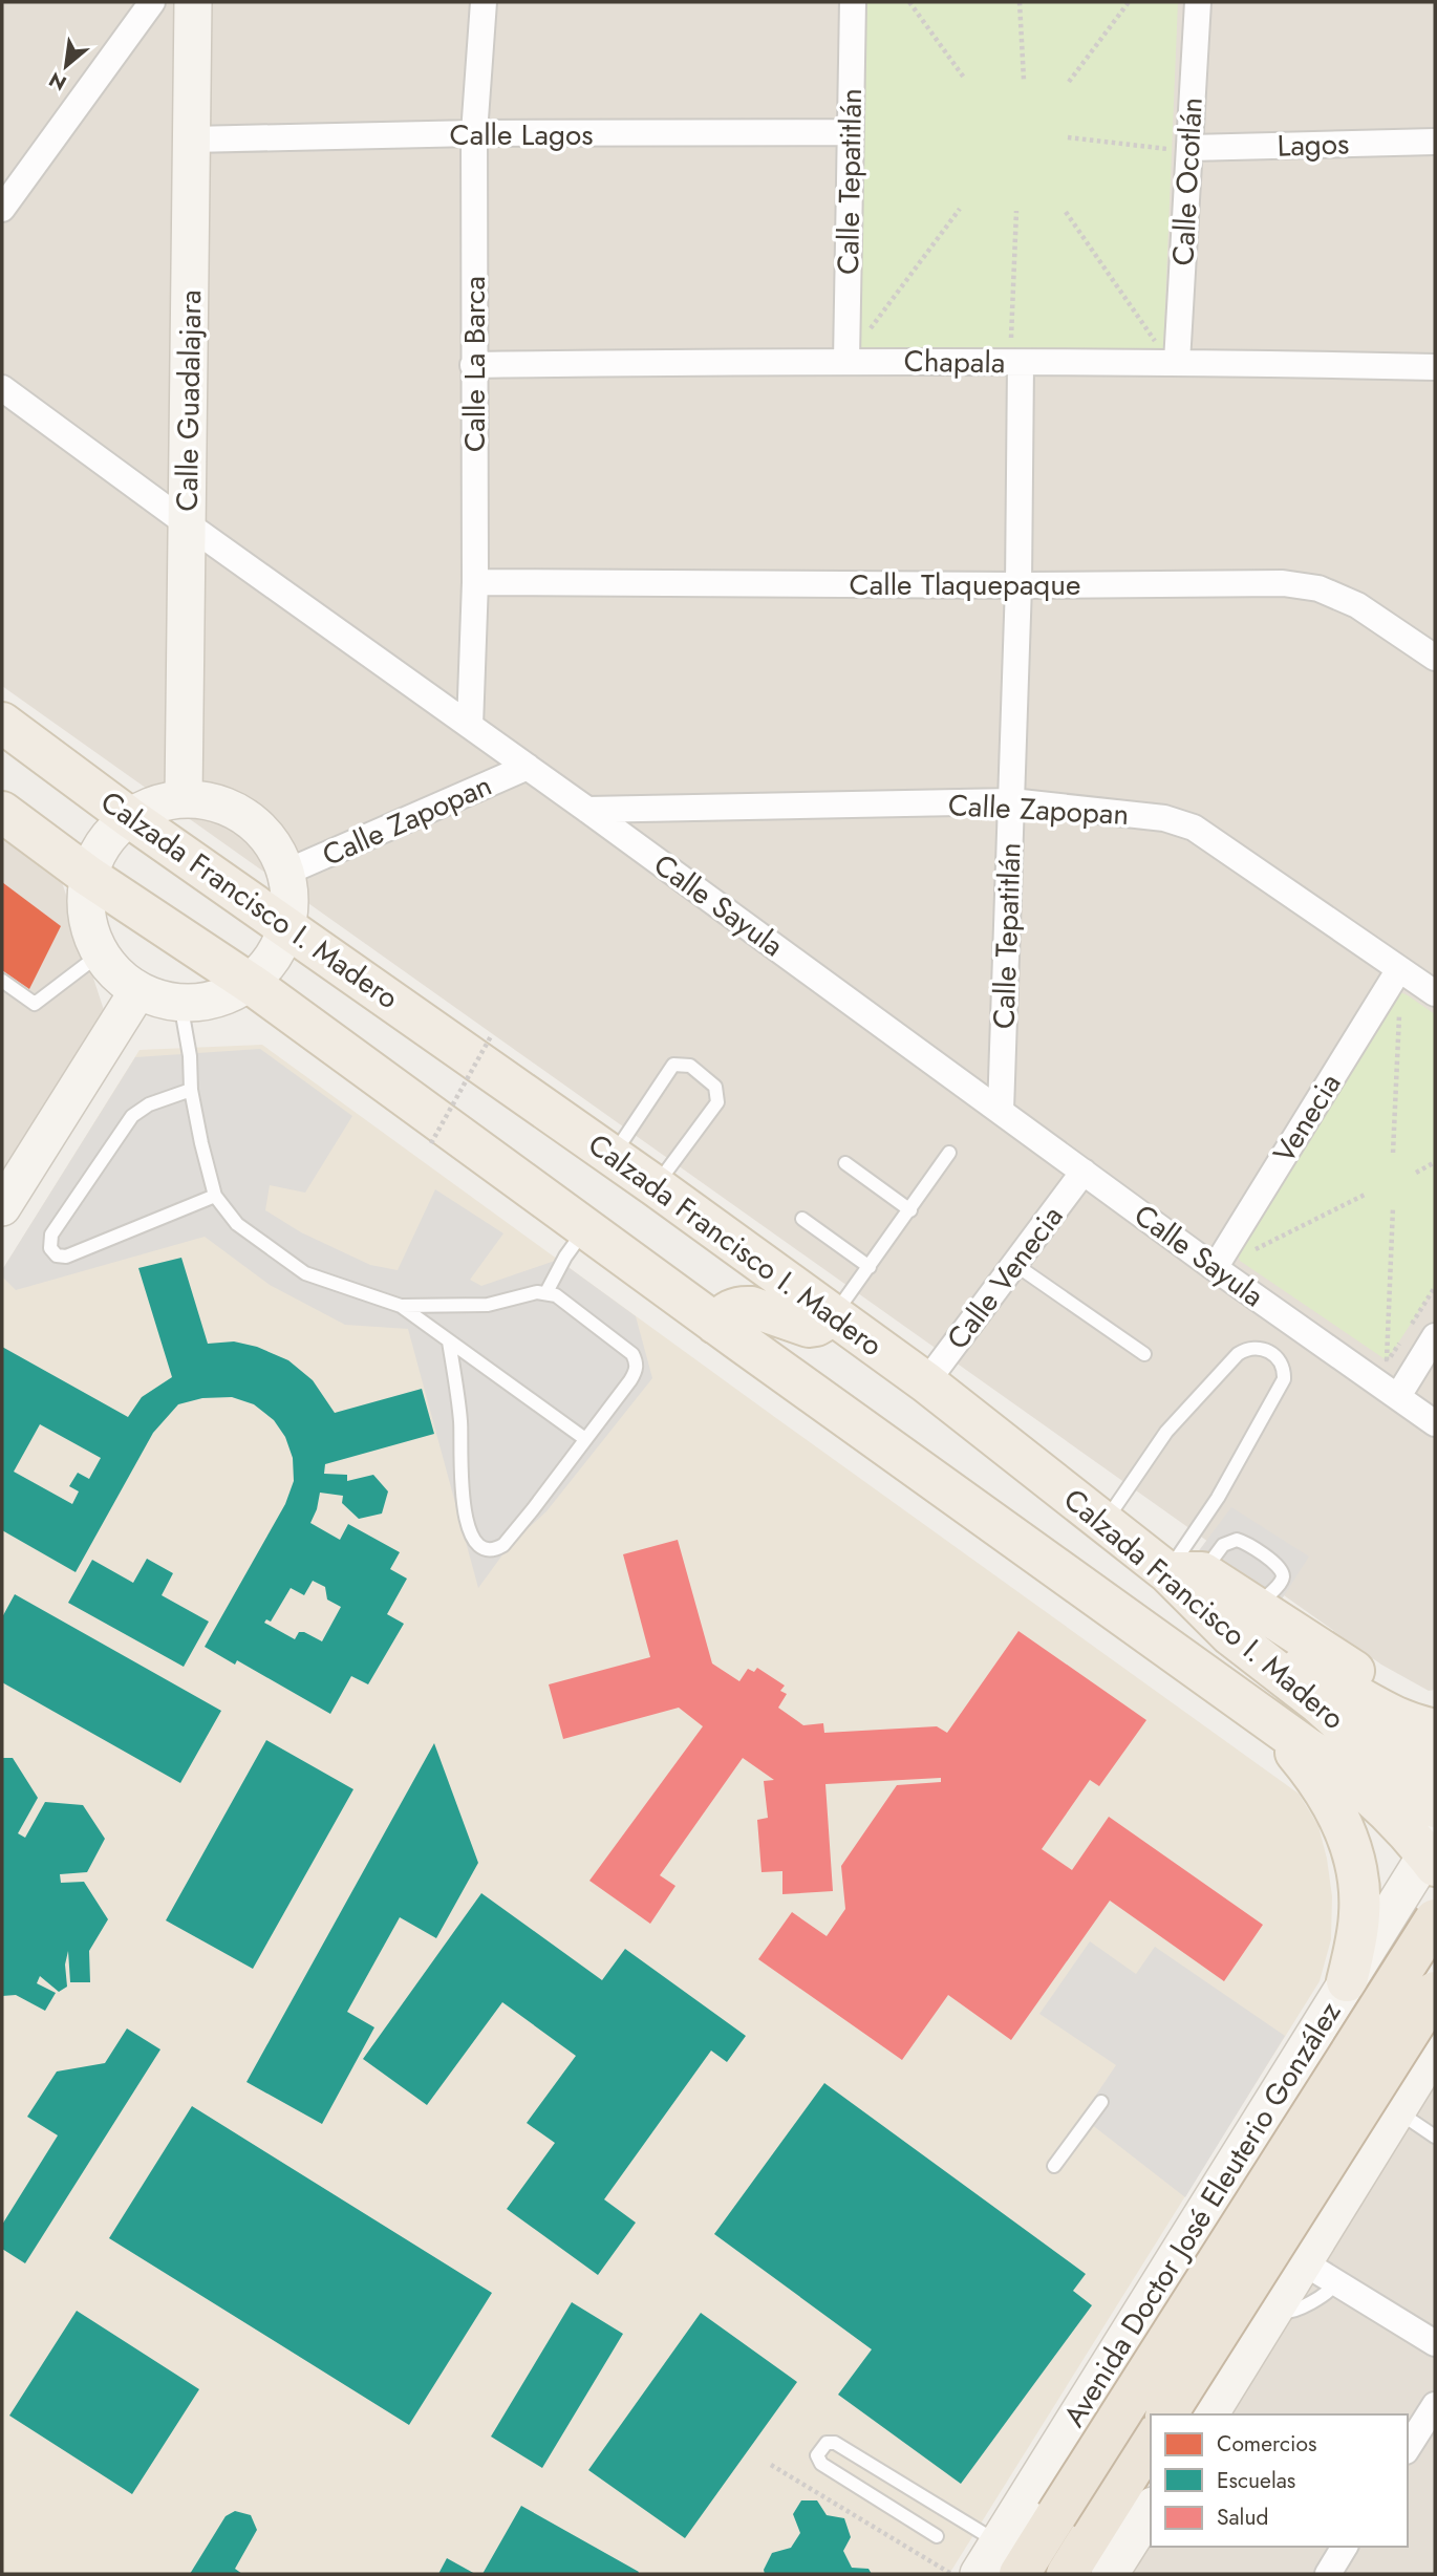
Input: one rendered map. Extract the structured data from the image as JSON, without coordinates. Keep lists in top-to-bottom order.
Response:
{
  "streets": {
    "highway": ["Avenida Doctor José Eleuterio González"],
    "main road": ["Calzada Francisco I. Madero"],
    "street": [
      "Calle Lagos",
      "Lagos",
      "Calle Tepatitlán",
      "Calle Ocotlán",
      "Chapala",
      "Calle La Barca",
      "Calle Guadalajara",
      "Calle Tlaquepaque",
      "Calle Zapopan",
      "Calle Sayula",
      "Venecia",
      "Calle Venecia"
    ]
  },
  "crossings": [
    ["Calle Lagos", "Calle Tepatitlán"],
    ["Calle Lagos", "Calle La Barca"],
    ["Calle Lagos", "Calle Guadalajara"],
    ["Lagos", "Calle Ocotlán"],
    ["Calle Tepatitlán", "Chapala"],
    ["Calle Tepatitlán", "Calle Tlaquepaque"],
    ["Calle Tepatitlán", "Calle Zapopan"],
    ["Calle Tepatitlán", "Calle Sayula"],
    ["Calle Ocotlán", "Chapala"],
    ["Chapala", "Calle La Barca"],
    ["Calle La Barca", "Calle Tlaquepaque"],
    ["Calle La Barca", "Calle Sayula"],
    ["Calle Guadalajara", "Calle Sayula"],
    ["Calle Zapopan", "Calle Sayula"],
    ["Calle Zapopan", "Venecia"],
    ["Calzada Francisco I. Madero", "Calle Venecia"],
    ["Calzada Francisco I. Madero", "Avenida Doctor José Eleuterio González"],
    ["Calle Sayula", "Venecia"],
    ["Calle Sayula", "Calle Venecia"]
  ],
  "legend": ["Comercios", "Escuelas", "Salud"],
  "north": "bottom left"
}
